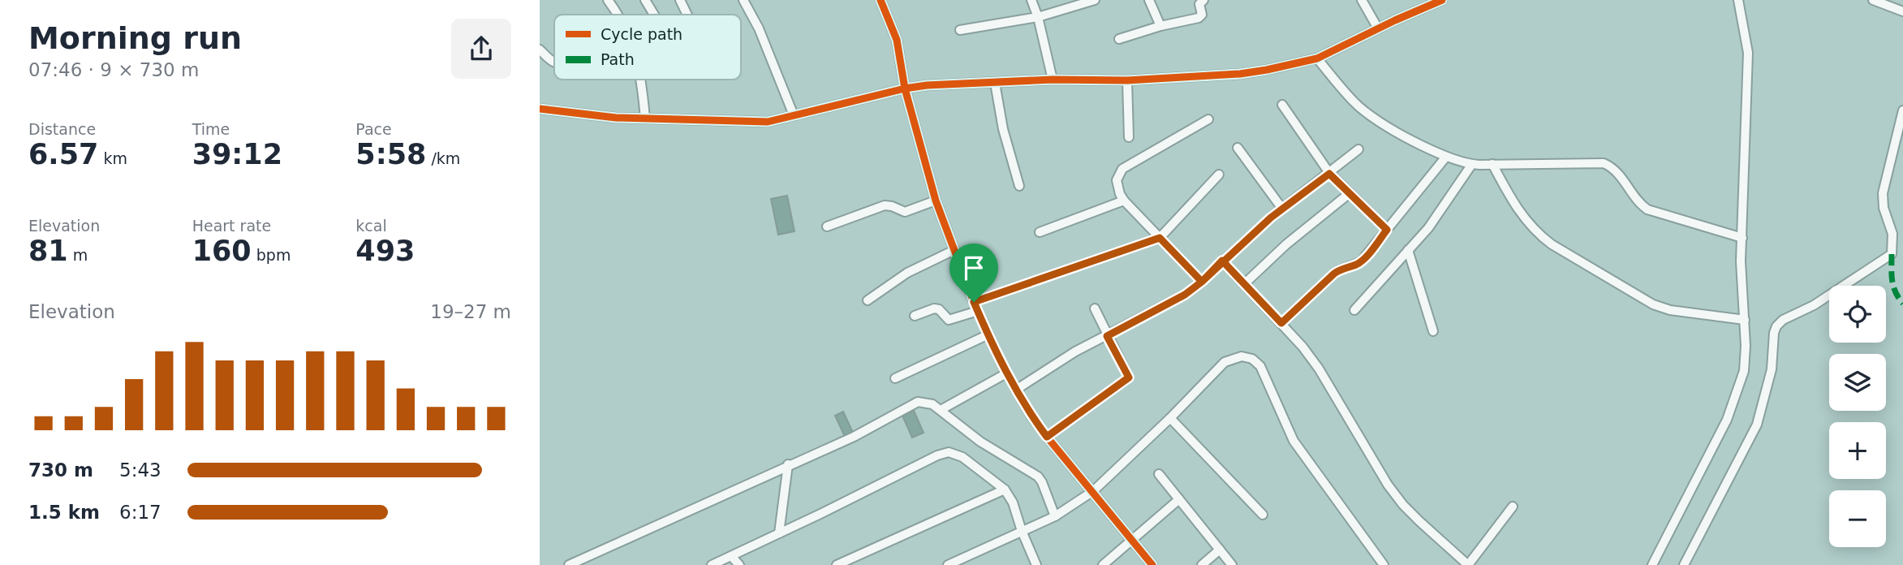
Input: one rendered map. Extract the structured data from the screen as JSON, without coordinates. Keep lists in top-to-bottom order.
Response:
{
  "legend": ["Cycle path", "Path"],
  "page": {
    "heading": ["Morning run", "07:46 · 9 × 730 m"],
    "stats": [
      ["Distance", "6.57 km"],
      ["Time", "39:12"],
      ["Pace", "5:58 /km"],
      ["Elevation", "81 m"],
      ["Heart rate", "160 bpm"],
      ["kcal", "493"]
    ],
    "map_buttons": ["+", "−"],
    "chart": ["Elevation", "19–27 m"],
    "list": [
      {
        "name": "730 m",
        "note": "5:43"
      },
      {
        "name": "1.5 km",
        "note": "6:17"
      }
    ]
  }
}
